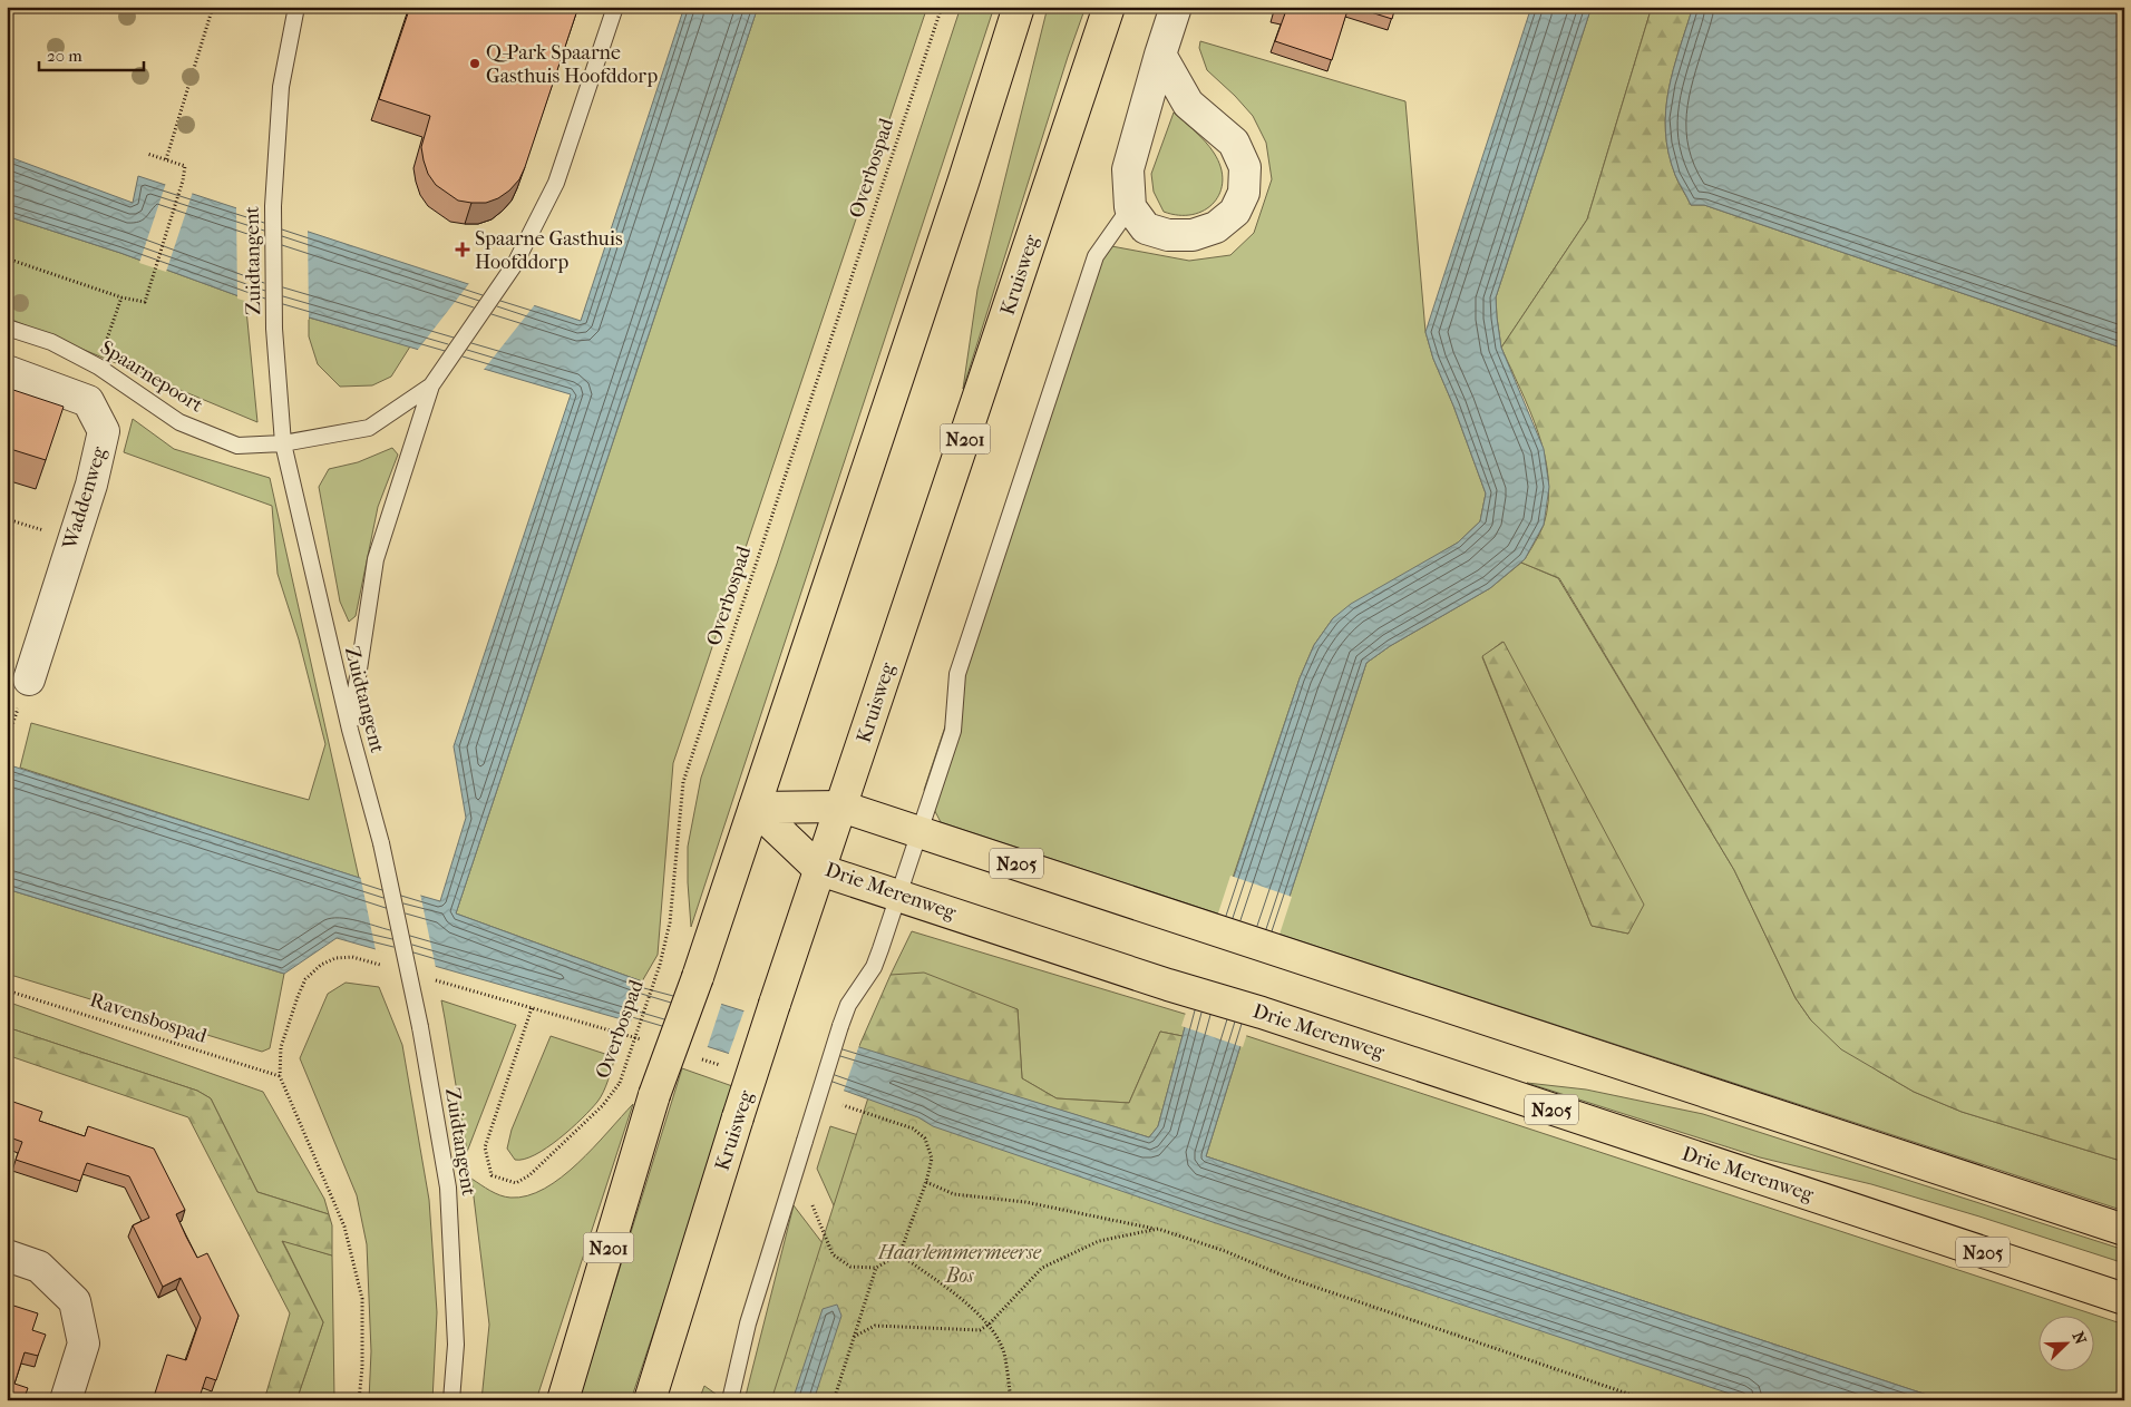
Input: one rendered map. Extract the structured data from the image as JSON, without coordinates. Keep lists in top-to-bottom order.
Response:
{
  "streets": {
    "main road": [
      "Kruisweg",
      "N201",
      "N205",
      "Drie Merenweg"
    ],
    "street": ["Waddenweg"],
    "lane": ["Zuidtangent", "Spaarnepoort"],
    "path": ["Overbospad", "Ravensbospad"]
  },
  "crossings": [
    ["Zuidtangent", "Spaarnepoort"],
    ["Kruisweg", "N205"],
    ["Kruisweg", "Drie Merenweg"],
    ["N201", "N205"],
    ["N201", "Drie Merenweg"],
    ["N205", "Drie Merenweg"]
  ],
  "parks": ["Haarlemmermeerse Bos"],
  "places": {
    "other": ["Q-Park Spaarne Gasthuis Hoofddorp"],
    "health": ["Spaarne Gasthuis Hoofddorp"]
  },
  "scale_bar": "20 m",
  "north": "top right"
}
